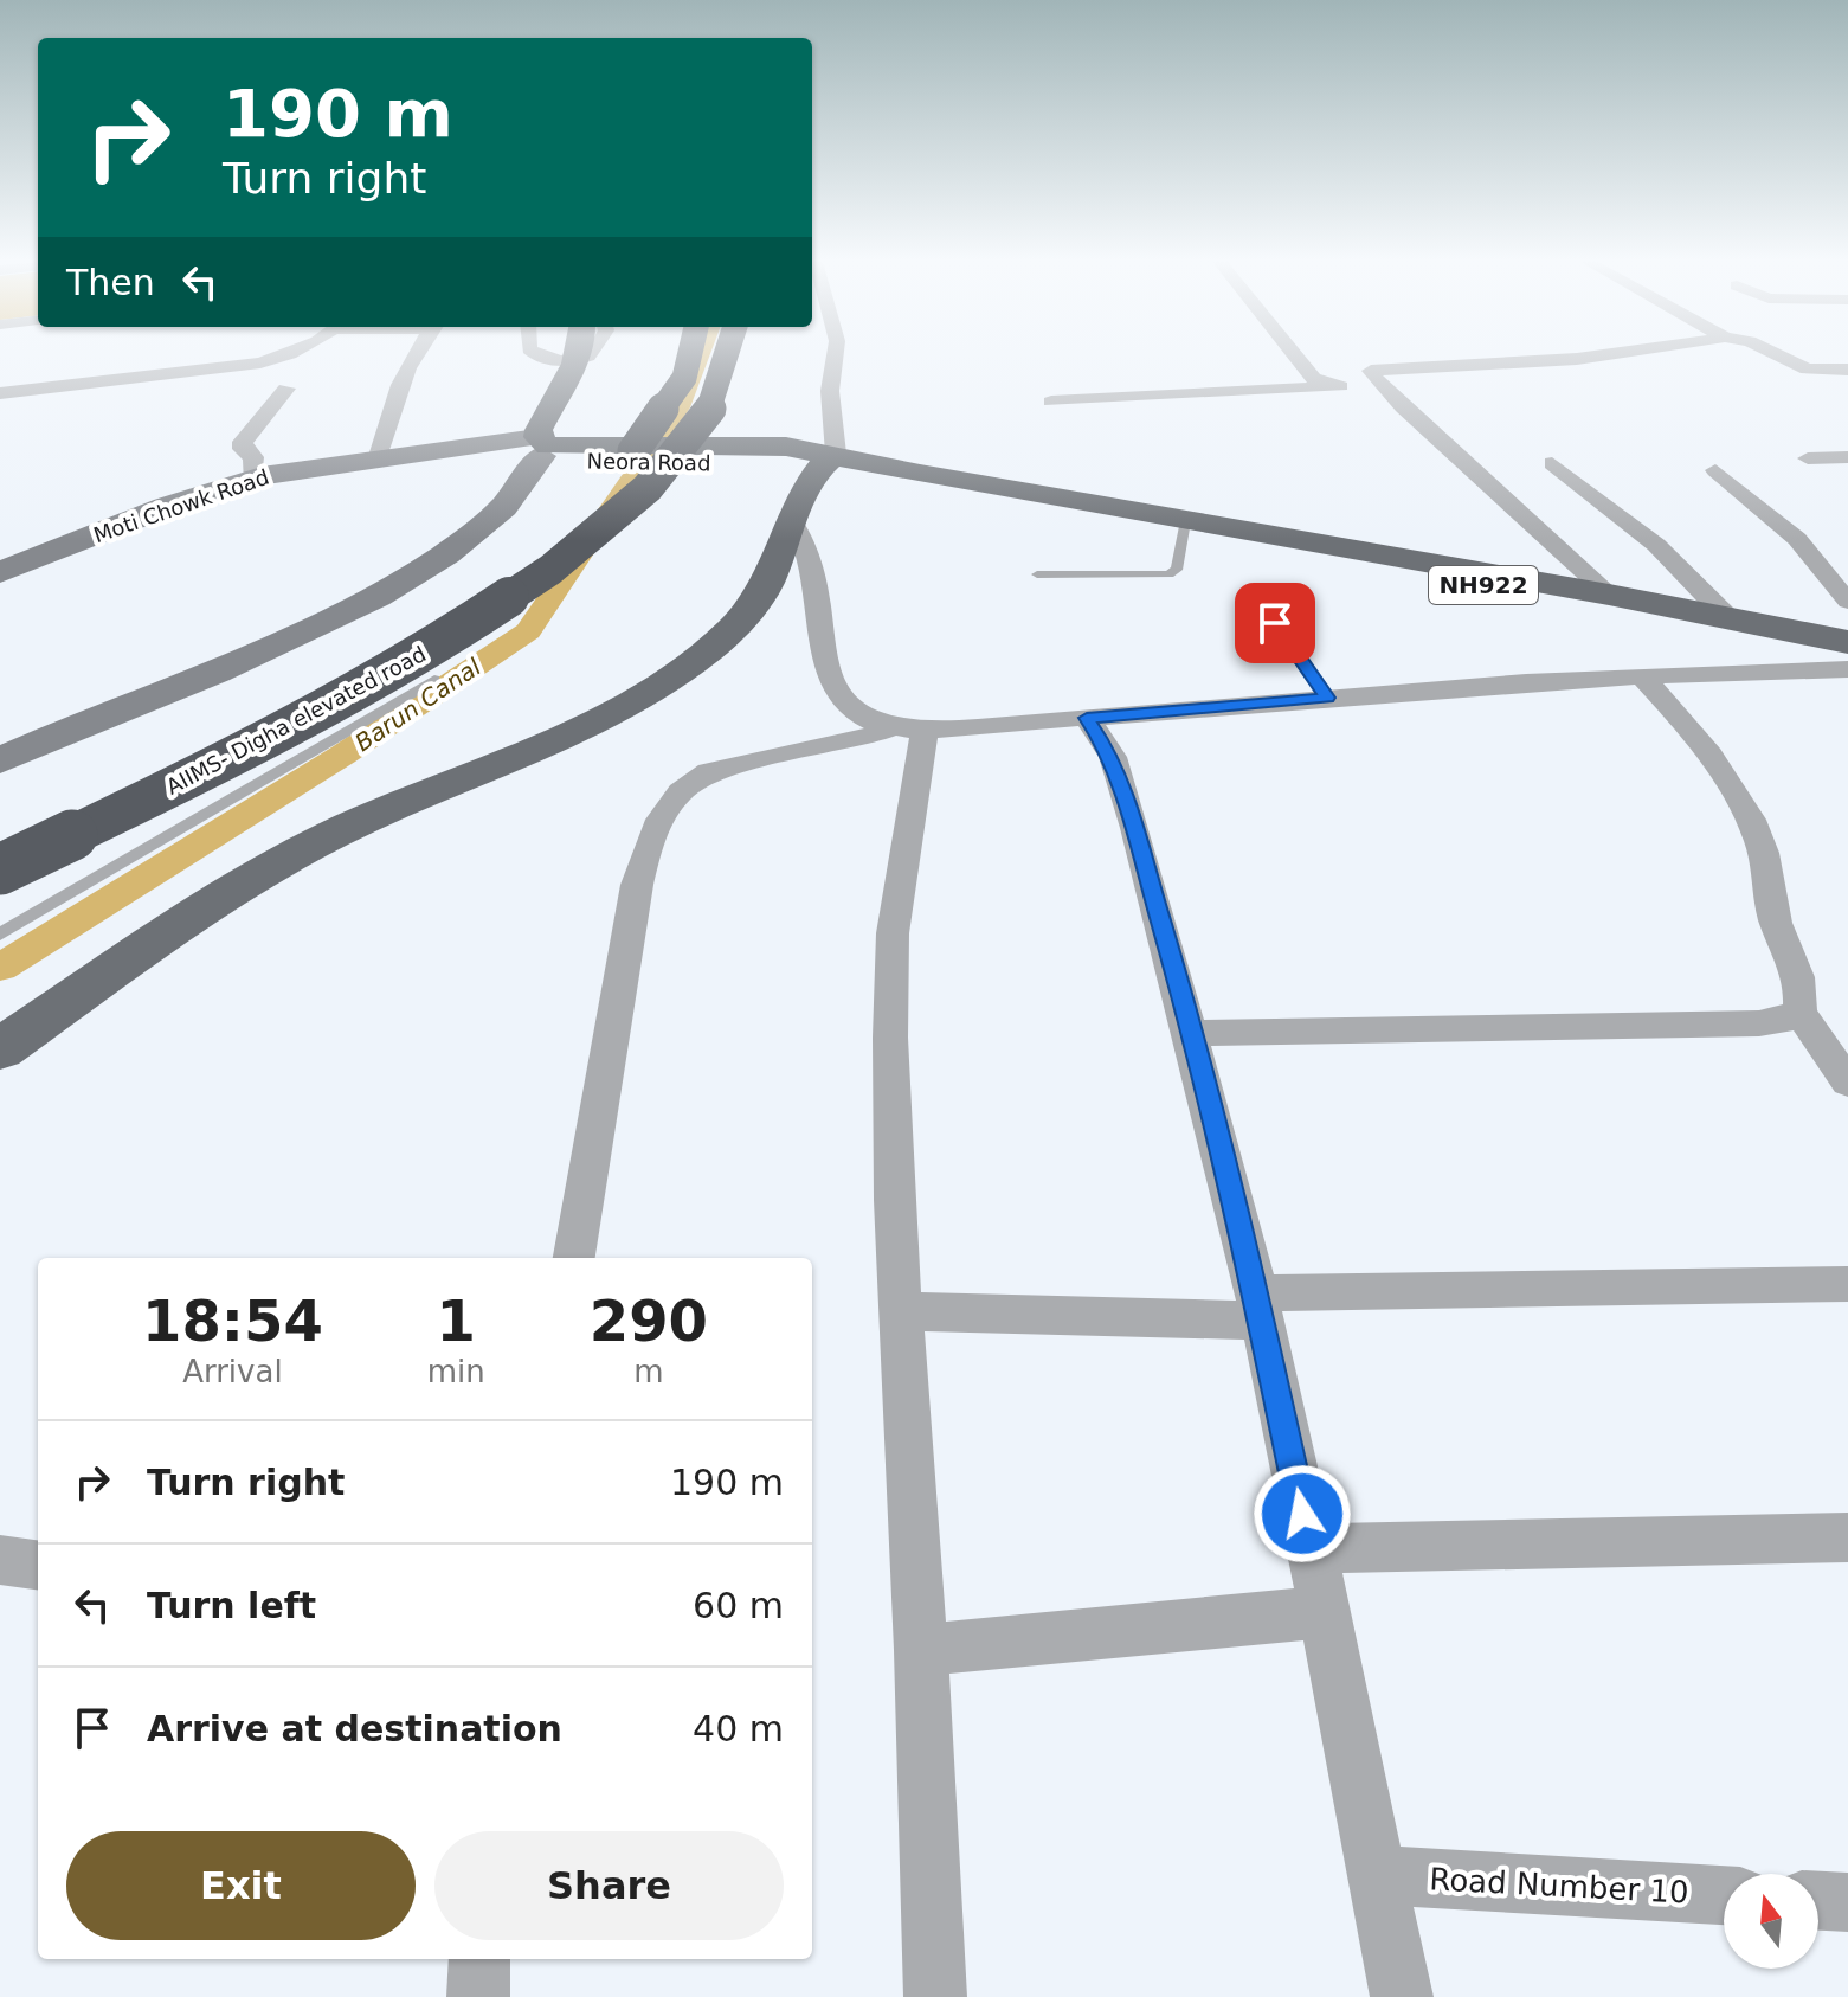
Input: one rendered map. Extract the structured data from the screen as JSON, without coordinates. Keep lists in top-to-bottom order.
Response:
{
  "streets": {
    "highway": ["AIIMS- Digha elevated road"],
    "main road": ["Neora Road", "NH922"],
    "street": ["Moti Chowk Road", "Road Number 10"]
  },
  "crossings": [
    ["Neora Road", "Moti Chowk Road"],
    ["Neora Road", "NH922"]
  ],
  "water": ["Barun Canal"],
  "north": "top",
  "page": {
    "turn": ["190 m", "Turn right"],
    "then": "Then",
    "eta": [
      "18:54",
      "Arrival",
      "1",
      "min",
      "290",
      "m"
    ],
    "list": [
      {
        "name": "Turn right",
        "value": "190 m"
      },
      {
        "name": "Turn left",
        "value": "60 m"
      },
      {
        "name": "Arrive at destination",
        "value": "40 m"
      }
    ],
    "buttons": ["Exit", "Share"]
  }
}
